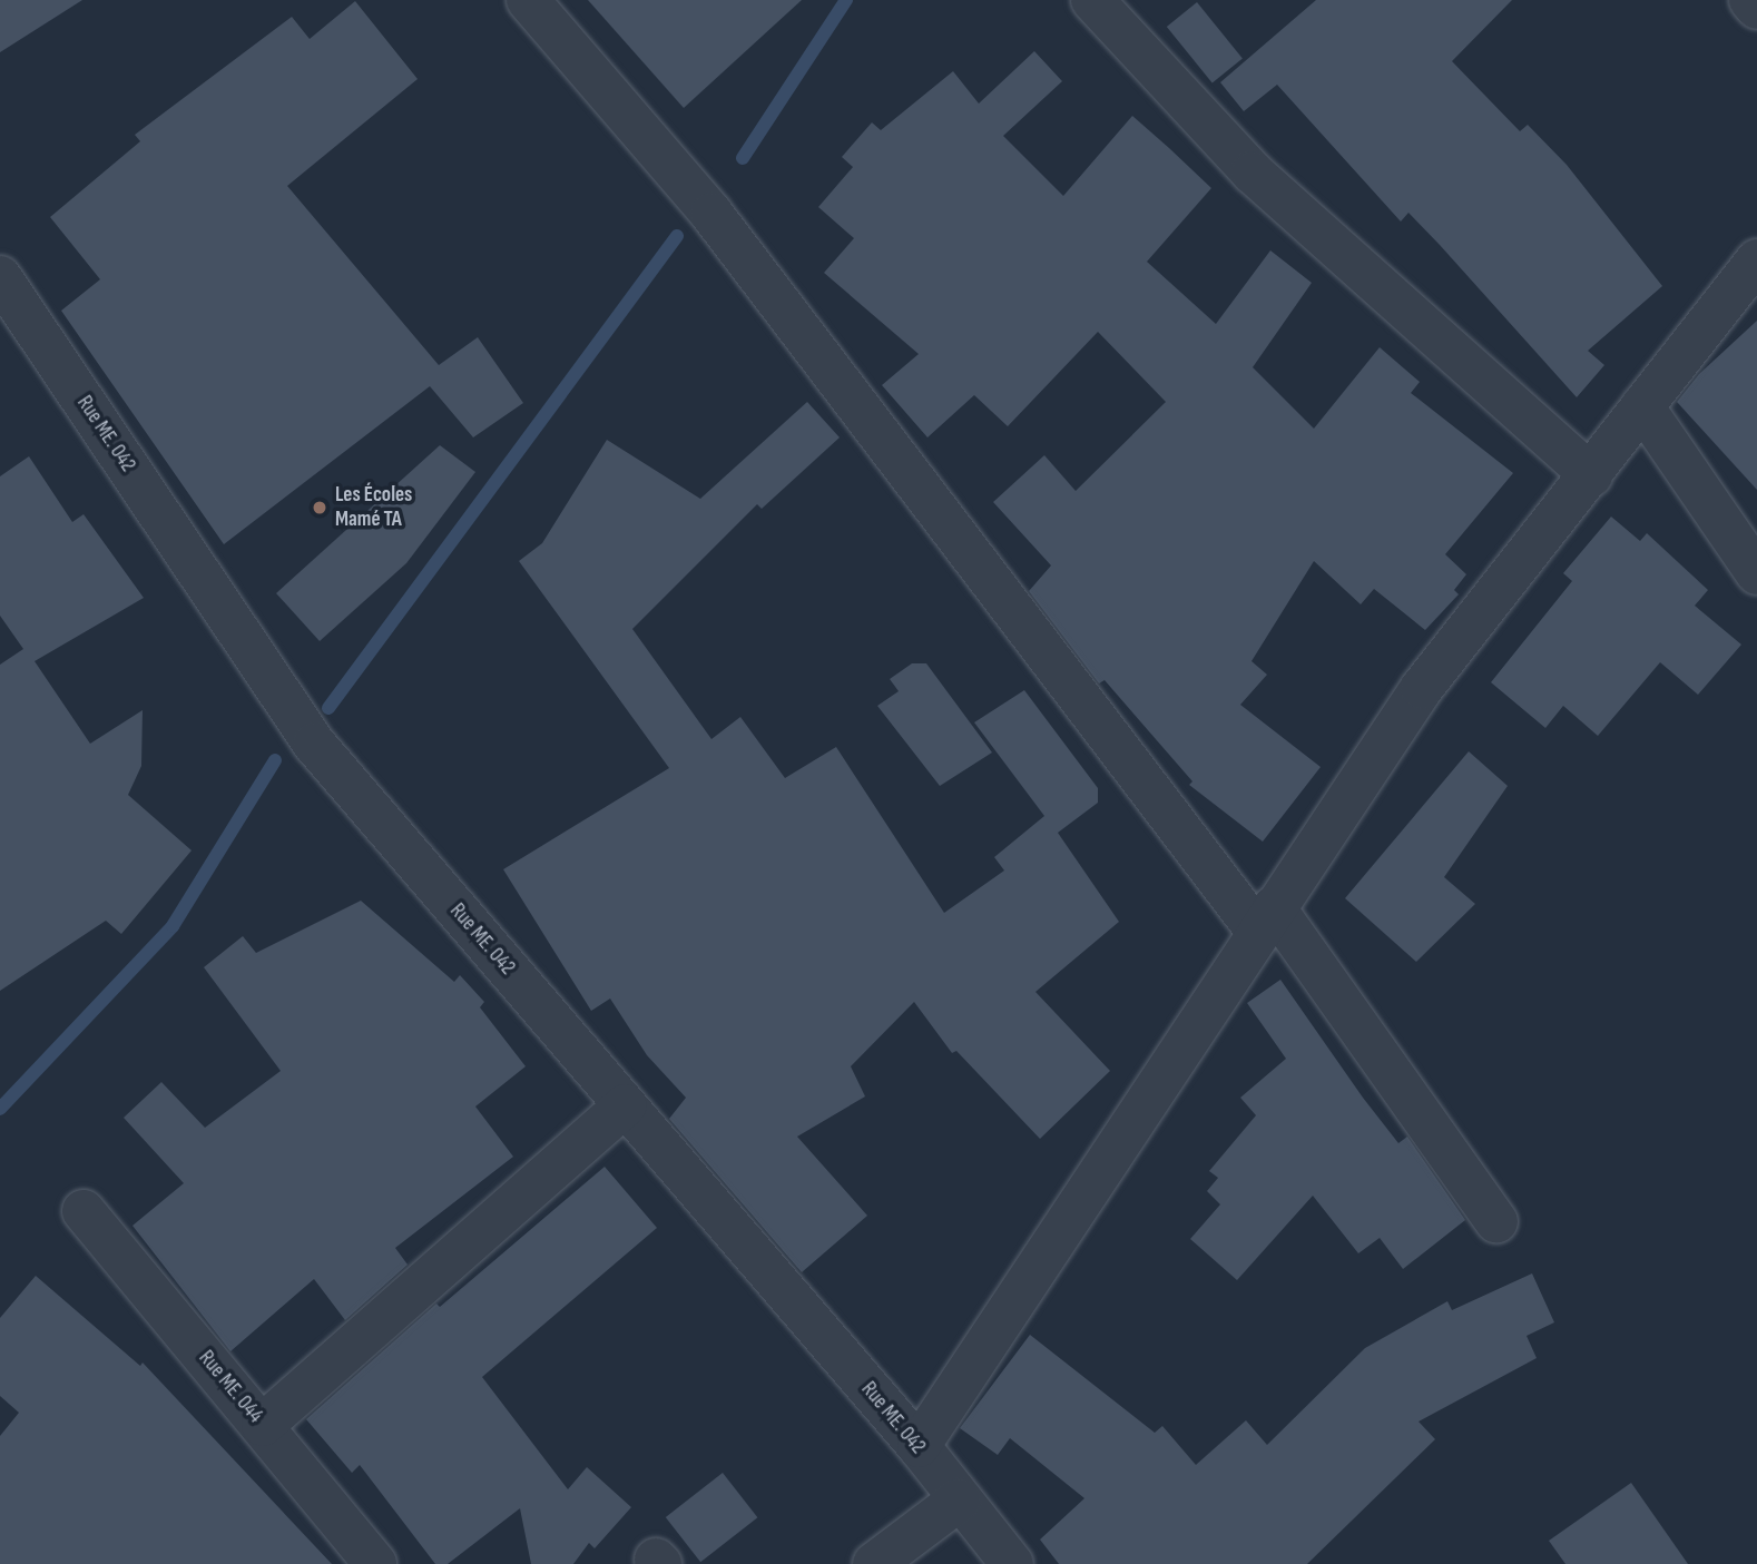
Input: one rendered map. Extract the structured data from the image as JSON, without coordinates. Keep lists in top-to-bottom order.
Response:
{
  "streets": {
    "street": ["Rue ME. 042", "Rue ME. 044"]
  },
  "places": ["Les Écoles Mamé TA"]
}
